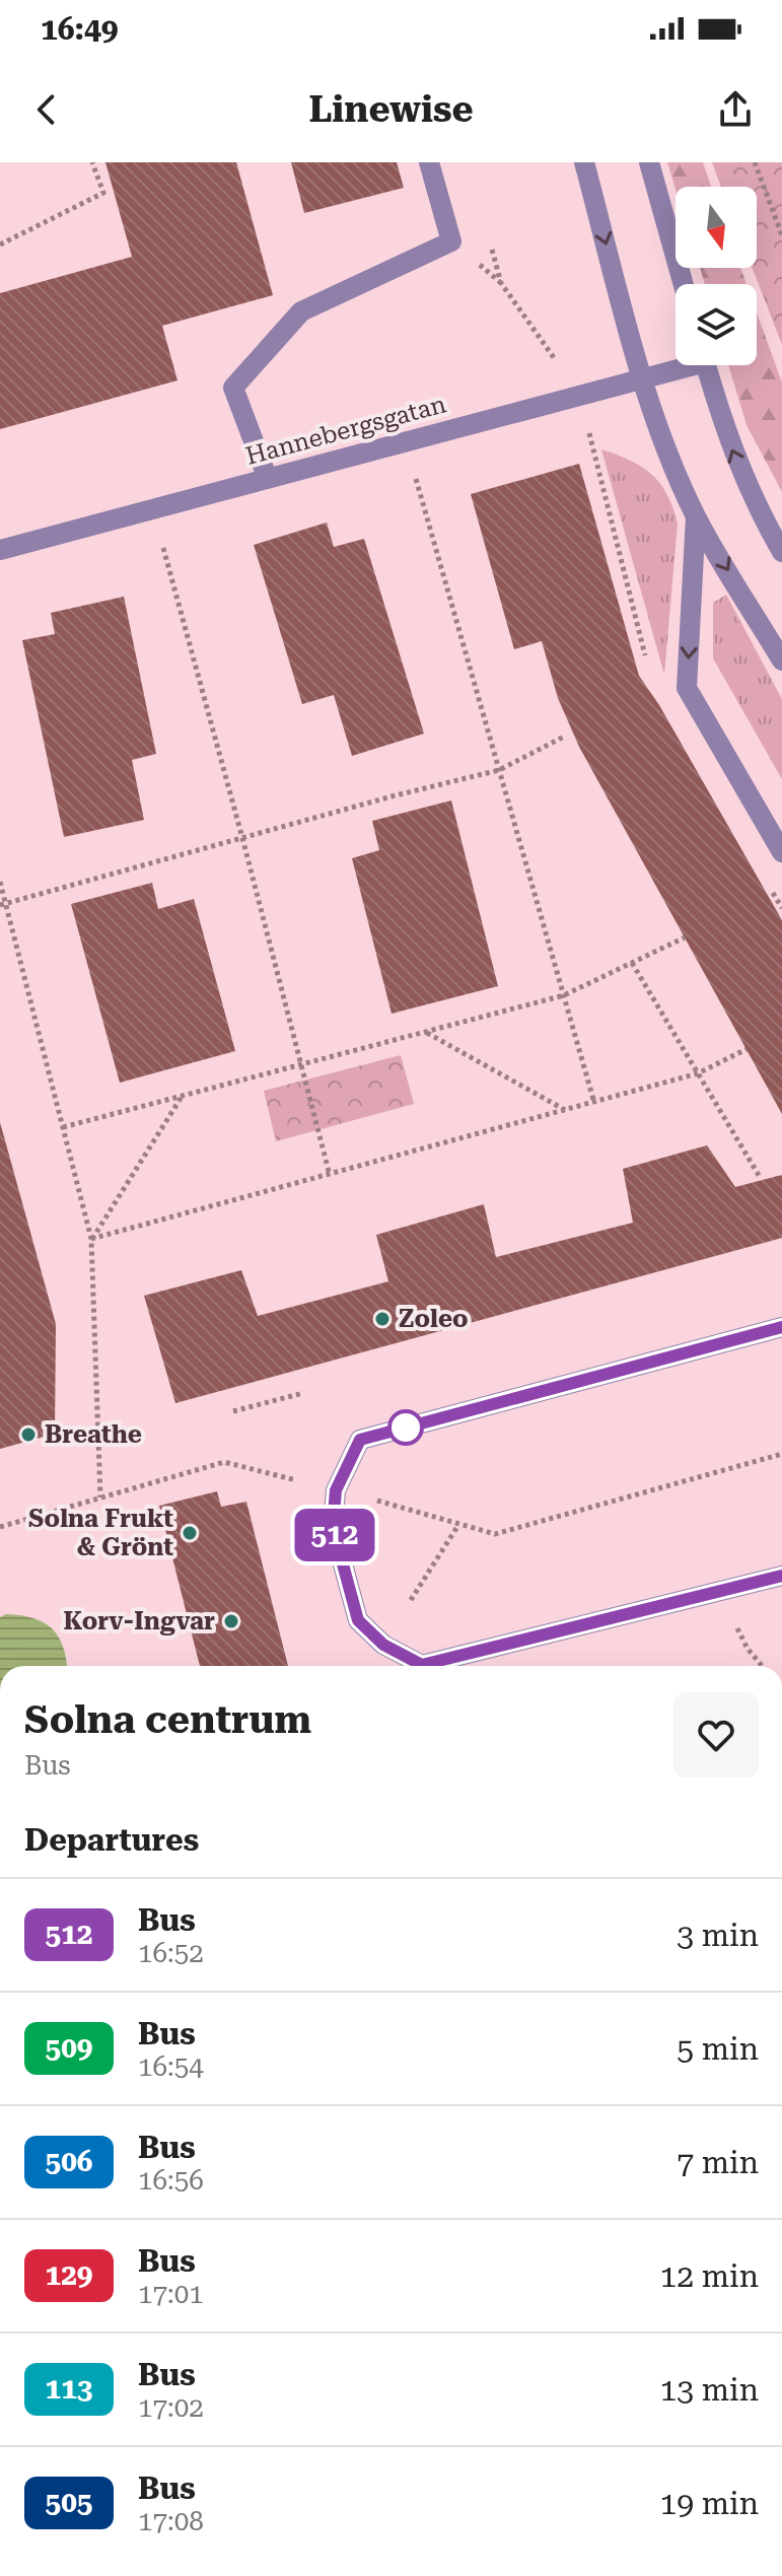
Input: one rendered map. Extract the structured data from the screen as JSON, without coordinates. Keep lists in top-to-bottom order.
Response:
{
  "streets": {
    "street": ["Hannebergsgatan"]
  },
  "places": [
    "Zoleo",
    "Breathe",
    "Solna Frukt & Grönt",
    "Korv-Ingvar"
  ],
  "lines": ["bus line 512"],
  "north": "bottom",
  "page": {
    "status": "16:49",
    "header": "Linewise",
    "on_map": "512",
    "heading": [
      ["Solna centrum", "Bus"],
      "Departures"
    ],
    "list": [
      {
        "mark": "512",
        "name": "Bus",
        "note": "16:52",
        "value": "3 min"
      },
      {
        "mark": "509",
        "name": "Bus",
        "note": "16:54",
        "value": "5 min"
      },
      {
        "mark": "506",
        "name": "Bus",
        "note": "16:56",
        "value": "7 min"
      },
      {
        "mark": "129",
        "name": "Bus",
        "note": "17:01",
        "value": "12 min"
      },
      {
        "mark": "113",
        "name": "Bus",
        "note": "17:02",
        "value": "13 min"
      },
      {
        "mark": "505",
        "name": "Bus",
        "note": "17:08",
        "value": "19 min"
      }
    ]
  }
}
